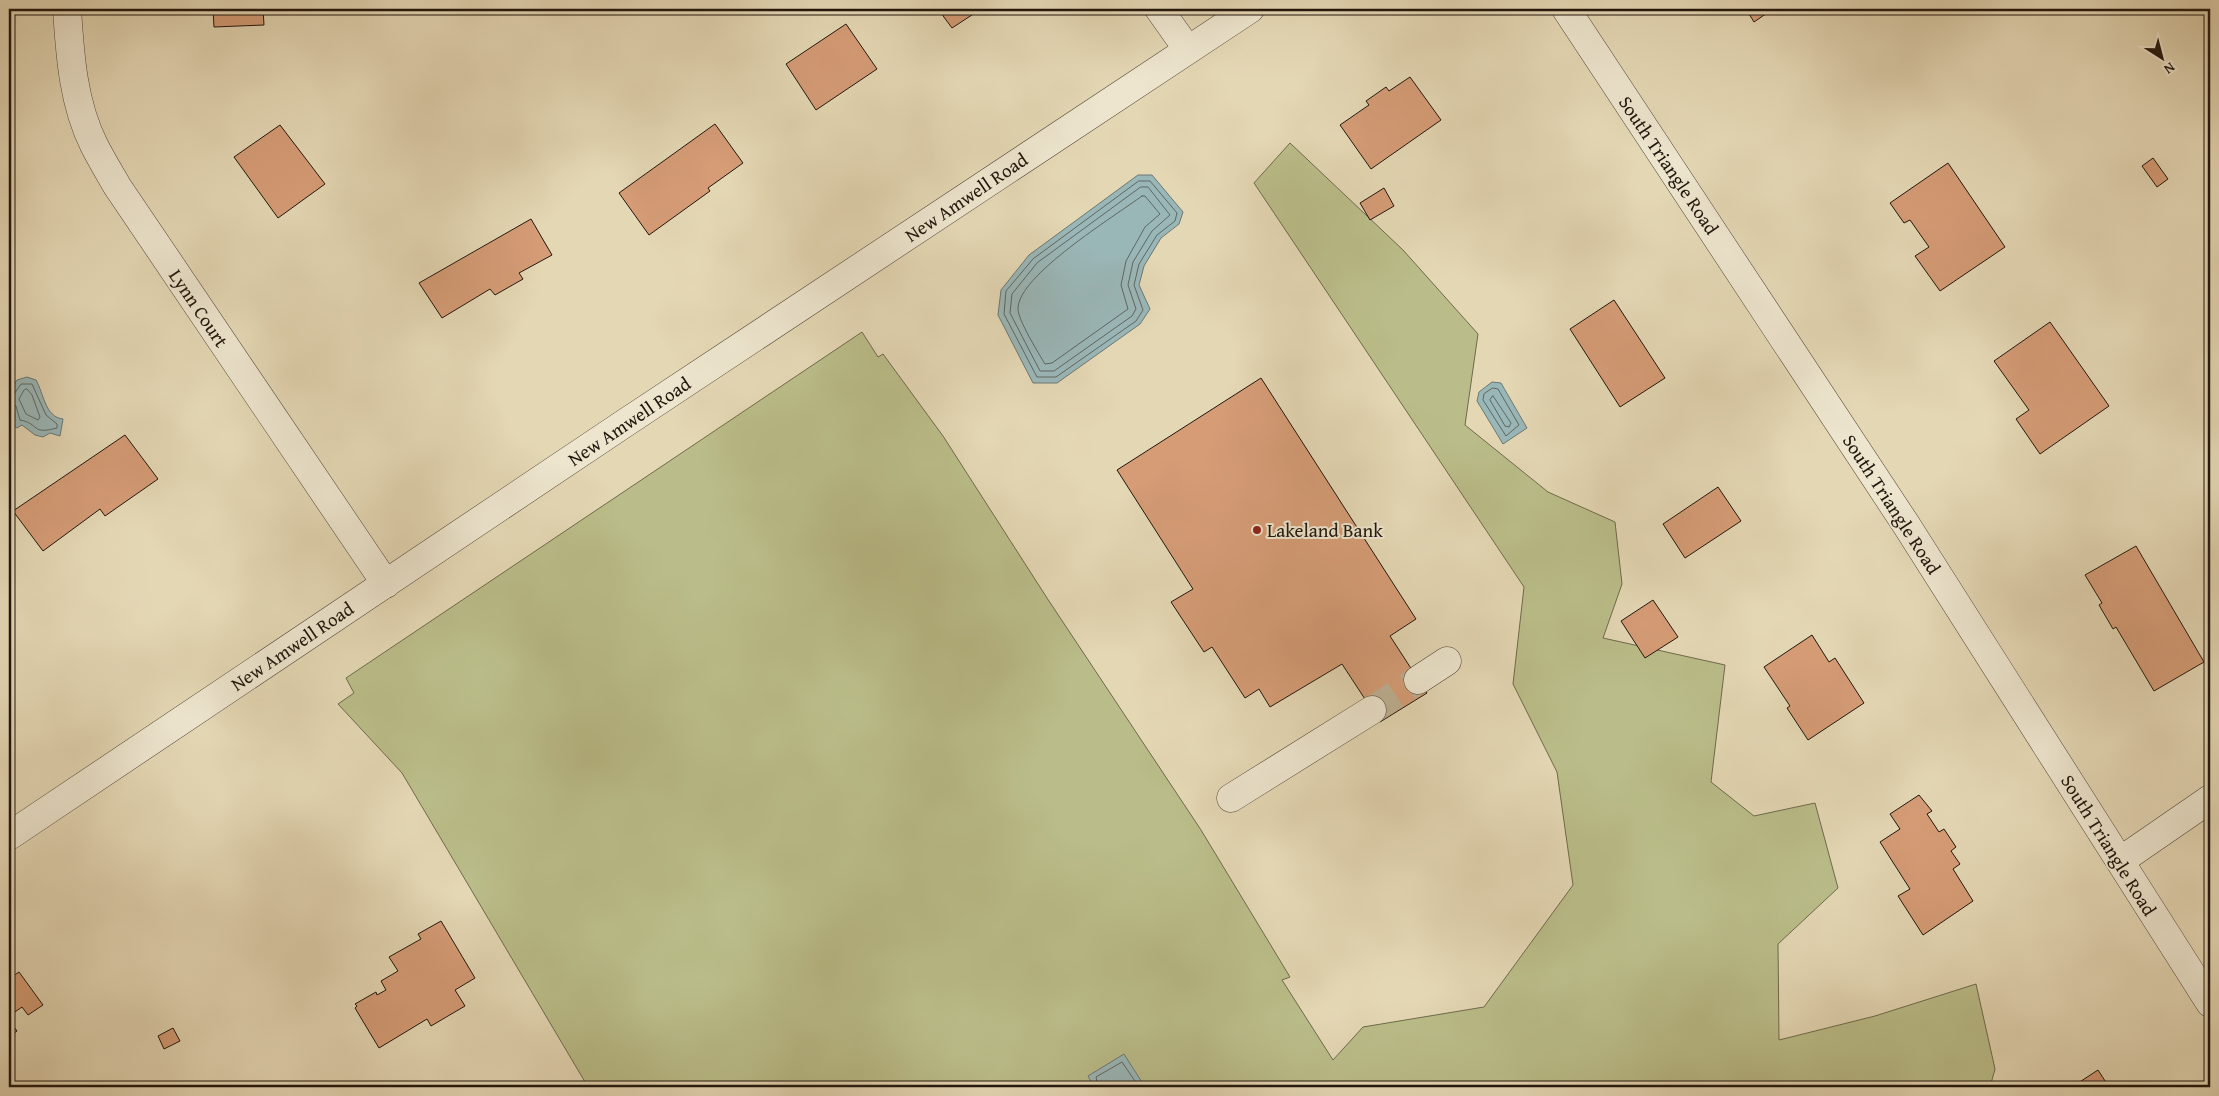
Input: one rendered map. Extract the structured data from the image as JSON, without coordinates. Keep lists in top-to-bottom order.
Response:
{
  "streets": {
    "street": ["South Triangle Road", "New Amwell Road", "Lynn Court"]
  },
  "crossings": [
    ["New Amwell Road", "Lynn Court"]
  ],
  "places": ["Lakeland Bank"],
  "north": "bottom right"
}
